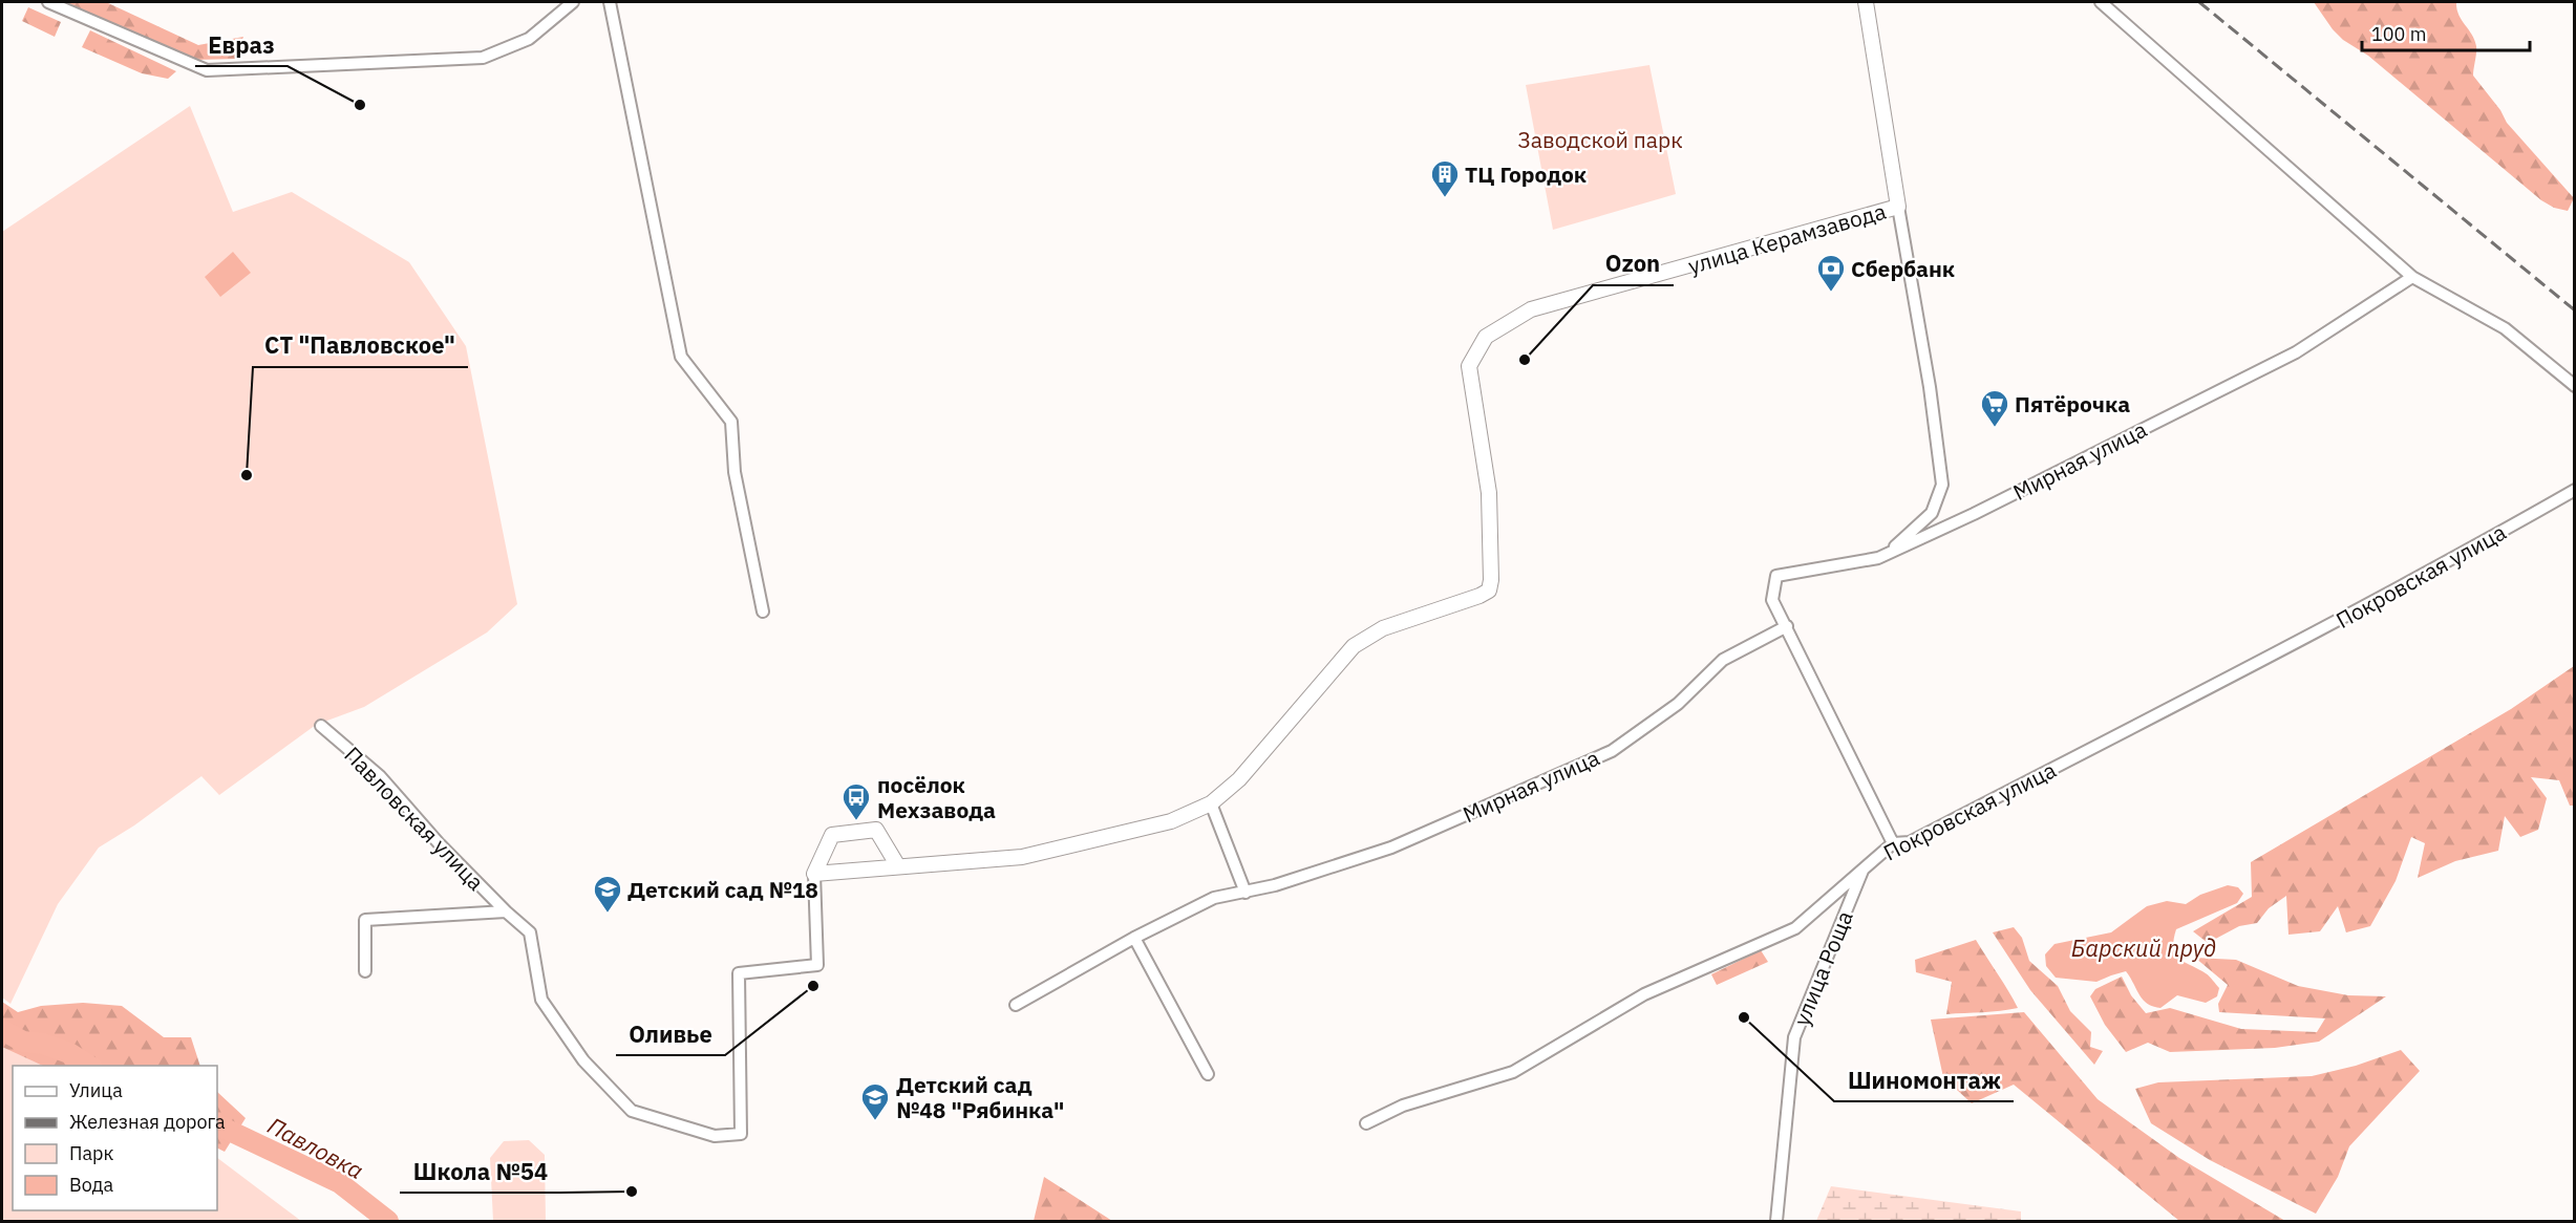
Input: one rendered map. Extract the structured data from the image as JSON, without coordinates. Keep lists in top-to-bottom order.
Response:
{
  "streets": {
    "street": [
      "улица Керамзавода",
      "Мирная улица",
      "Покровская улица",
      "Павловская улица",
      "улица Роща"
    ]
  },
  "crossings": [
    ["улица Керамзавода", "Мирная улица"],
    ["Мирная улица", "Покровская улица"],
    ["Покровская улица", "улица Роща"]
  ],
  "water": ["Барский пруд", "Павловка"],
  "parks": ["Заводской парк"],
  "places": {
    "other": [
      "Евраз",
      "Ozon",
      "СТ \"Павловское\"",
      "Оливье",
      "Шиномонтаж",
      "Школа №54"
    ],
    "building": ["ТЦ Городок"],
    "bank": ["Сбербанк"],
    "supermarket": ["Пятёрочка"],
    "bus stop": ["посёлок Мехзавода"],
    "school or university": ["Детский сад №18", "Детский сад №48 \"Рябинка\""]
  },
  "legend": [
    "Улица",
    "Железная дорога",
    "Парк",
    "Вода"
  ],
  "scale_bar": "100 m"
}
